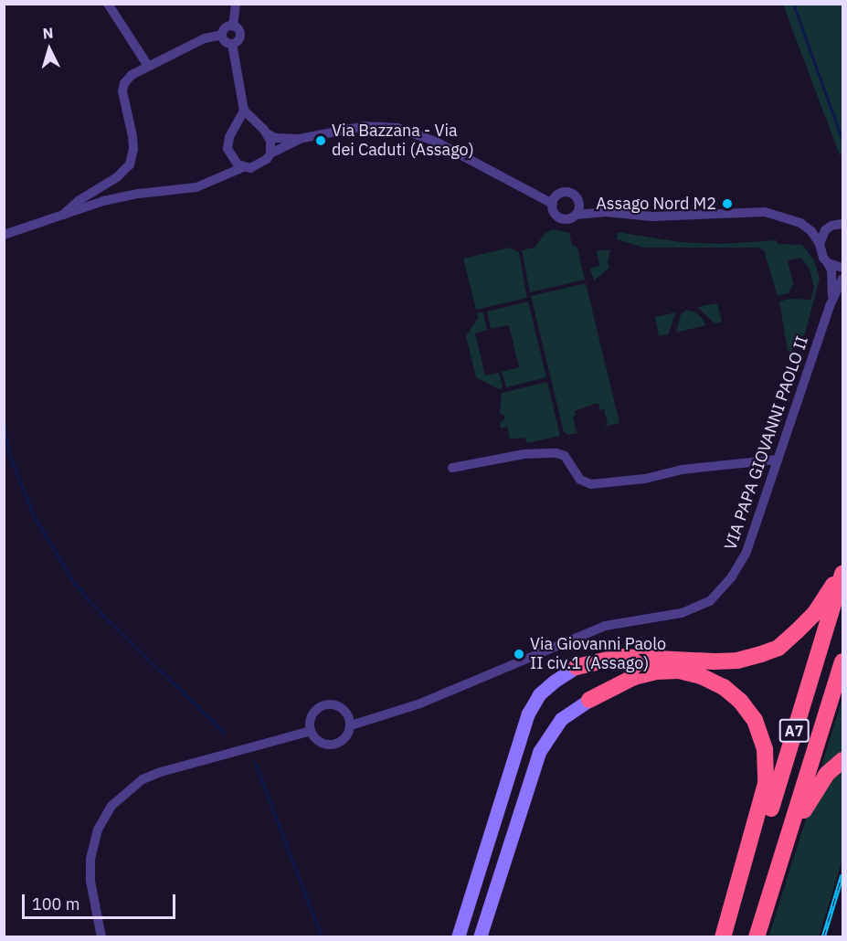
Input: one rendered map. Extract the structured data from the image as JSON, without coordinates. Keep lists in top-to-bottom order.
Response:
{
  "streets": {
    "highway": ["A7"],
    "street": ["VIA PAPA GIOVANNI PAOLO II"]
  },
  "places": ["Via Bazzana - Via dei Caduti (Assago)", "Assago Nord M2", "Via Giovanni Paolo II civ.1 (Assago)"],
  "scale_bar": "100 m",
  "north": "top"
}
